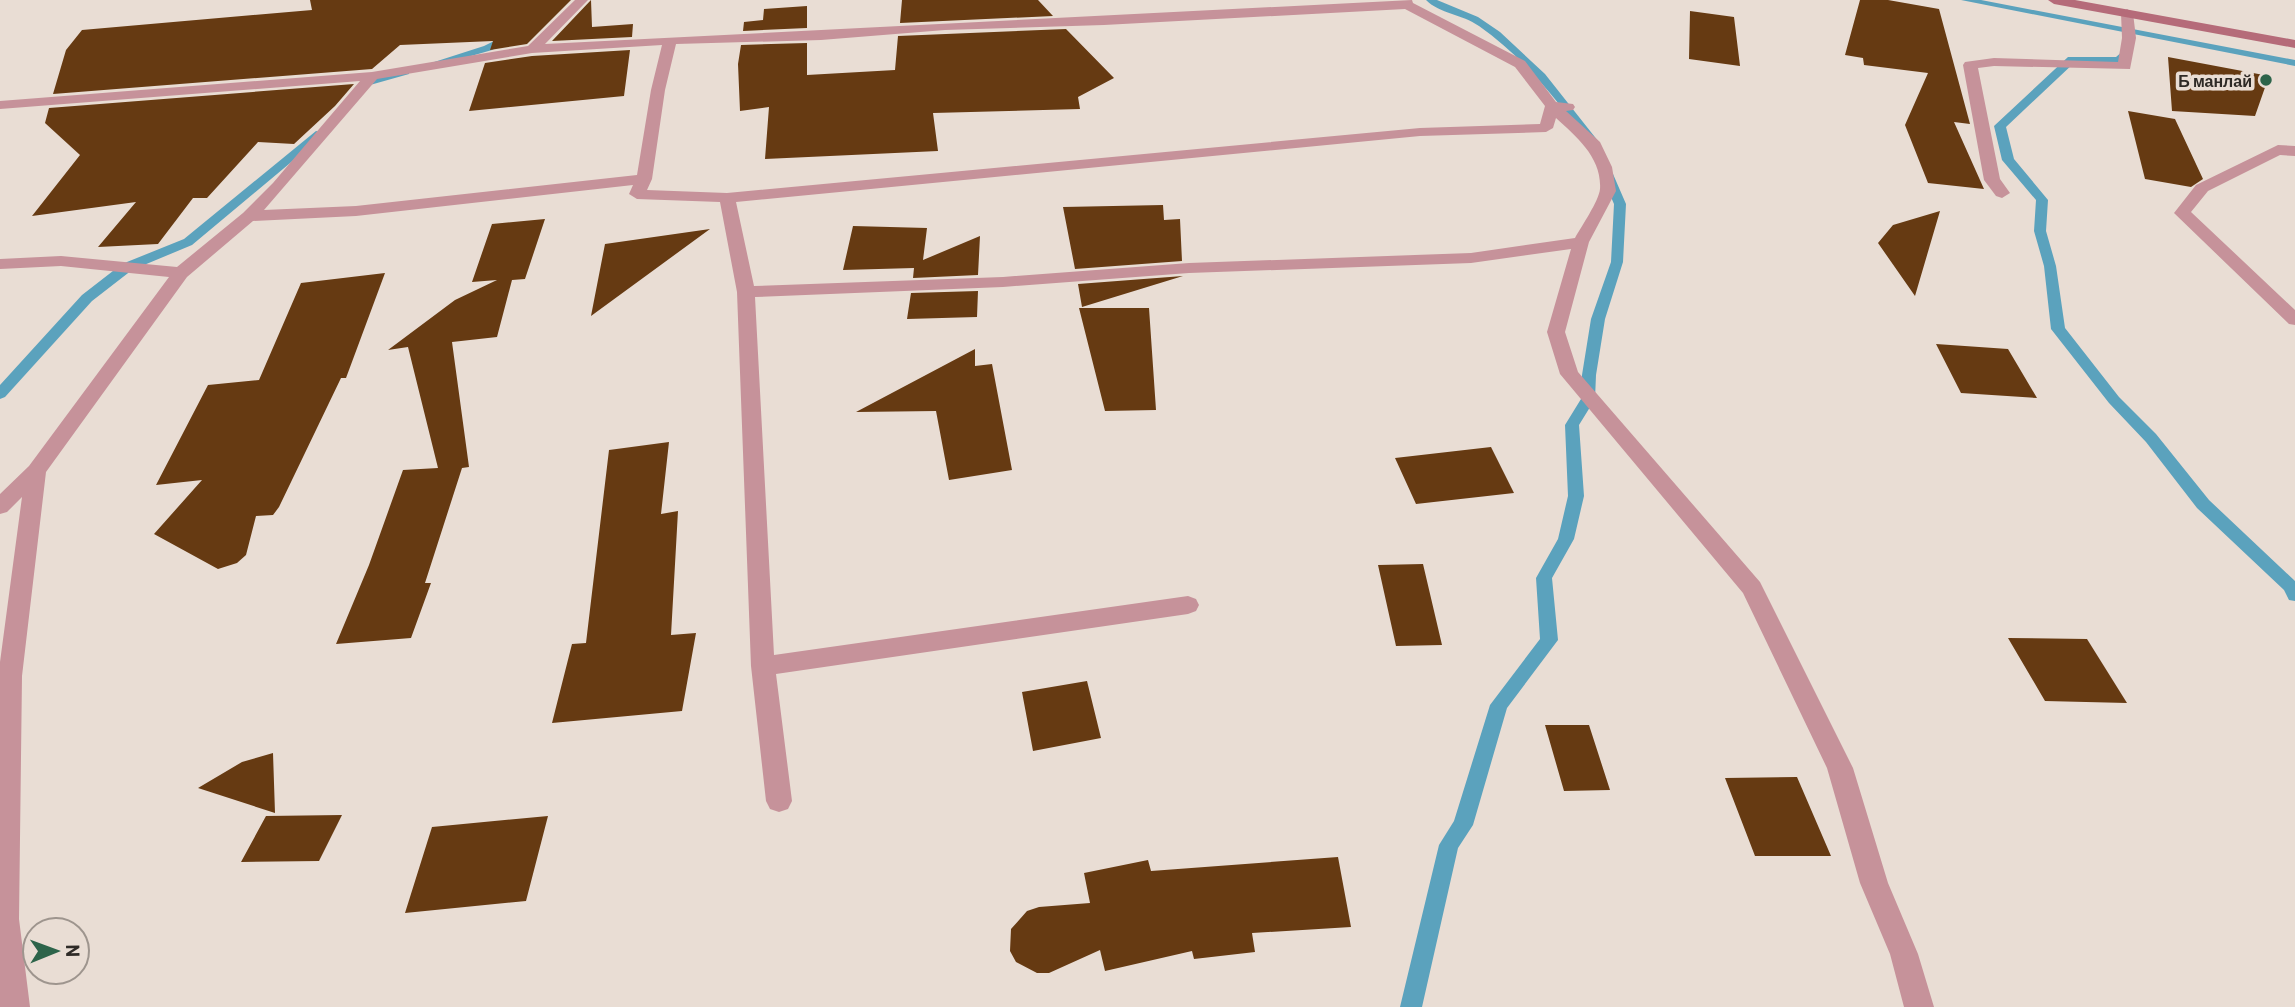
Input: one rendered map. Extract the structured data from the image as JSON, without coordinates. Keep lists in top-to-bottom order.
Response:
{
  "places": ["Б манлай"],
  "north": "right"
}
